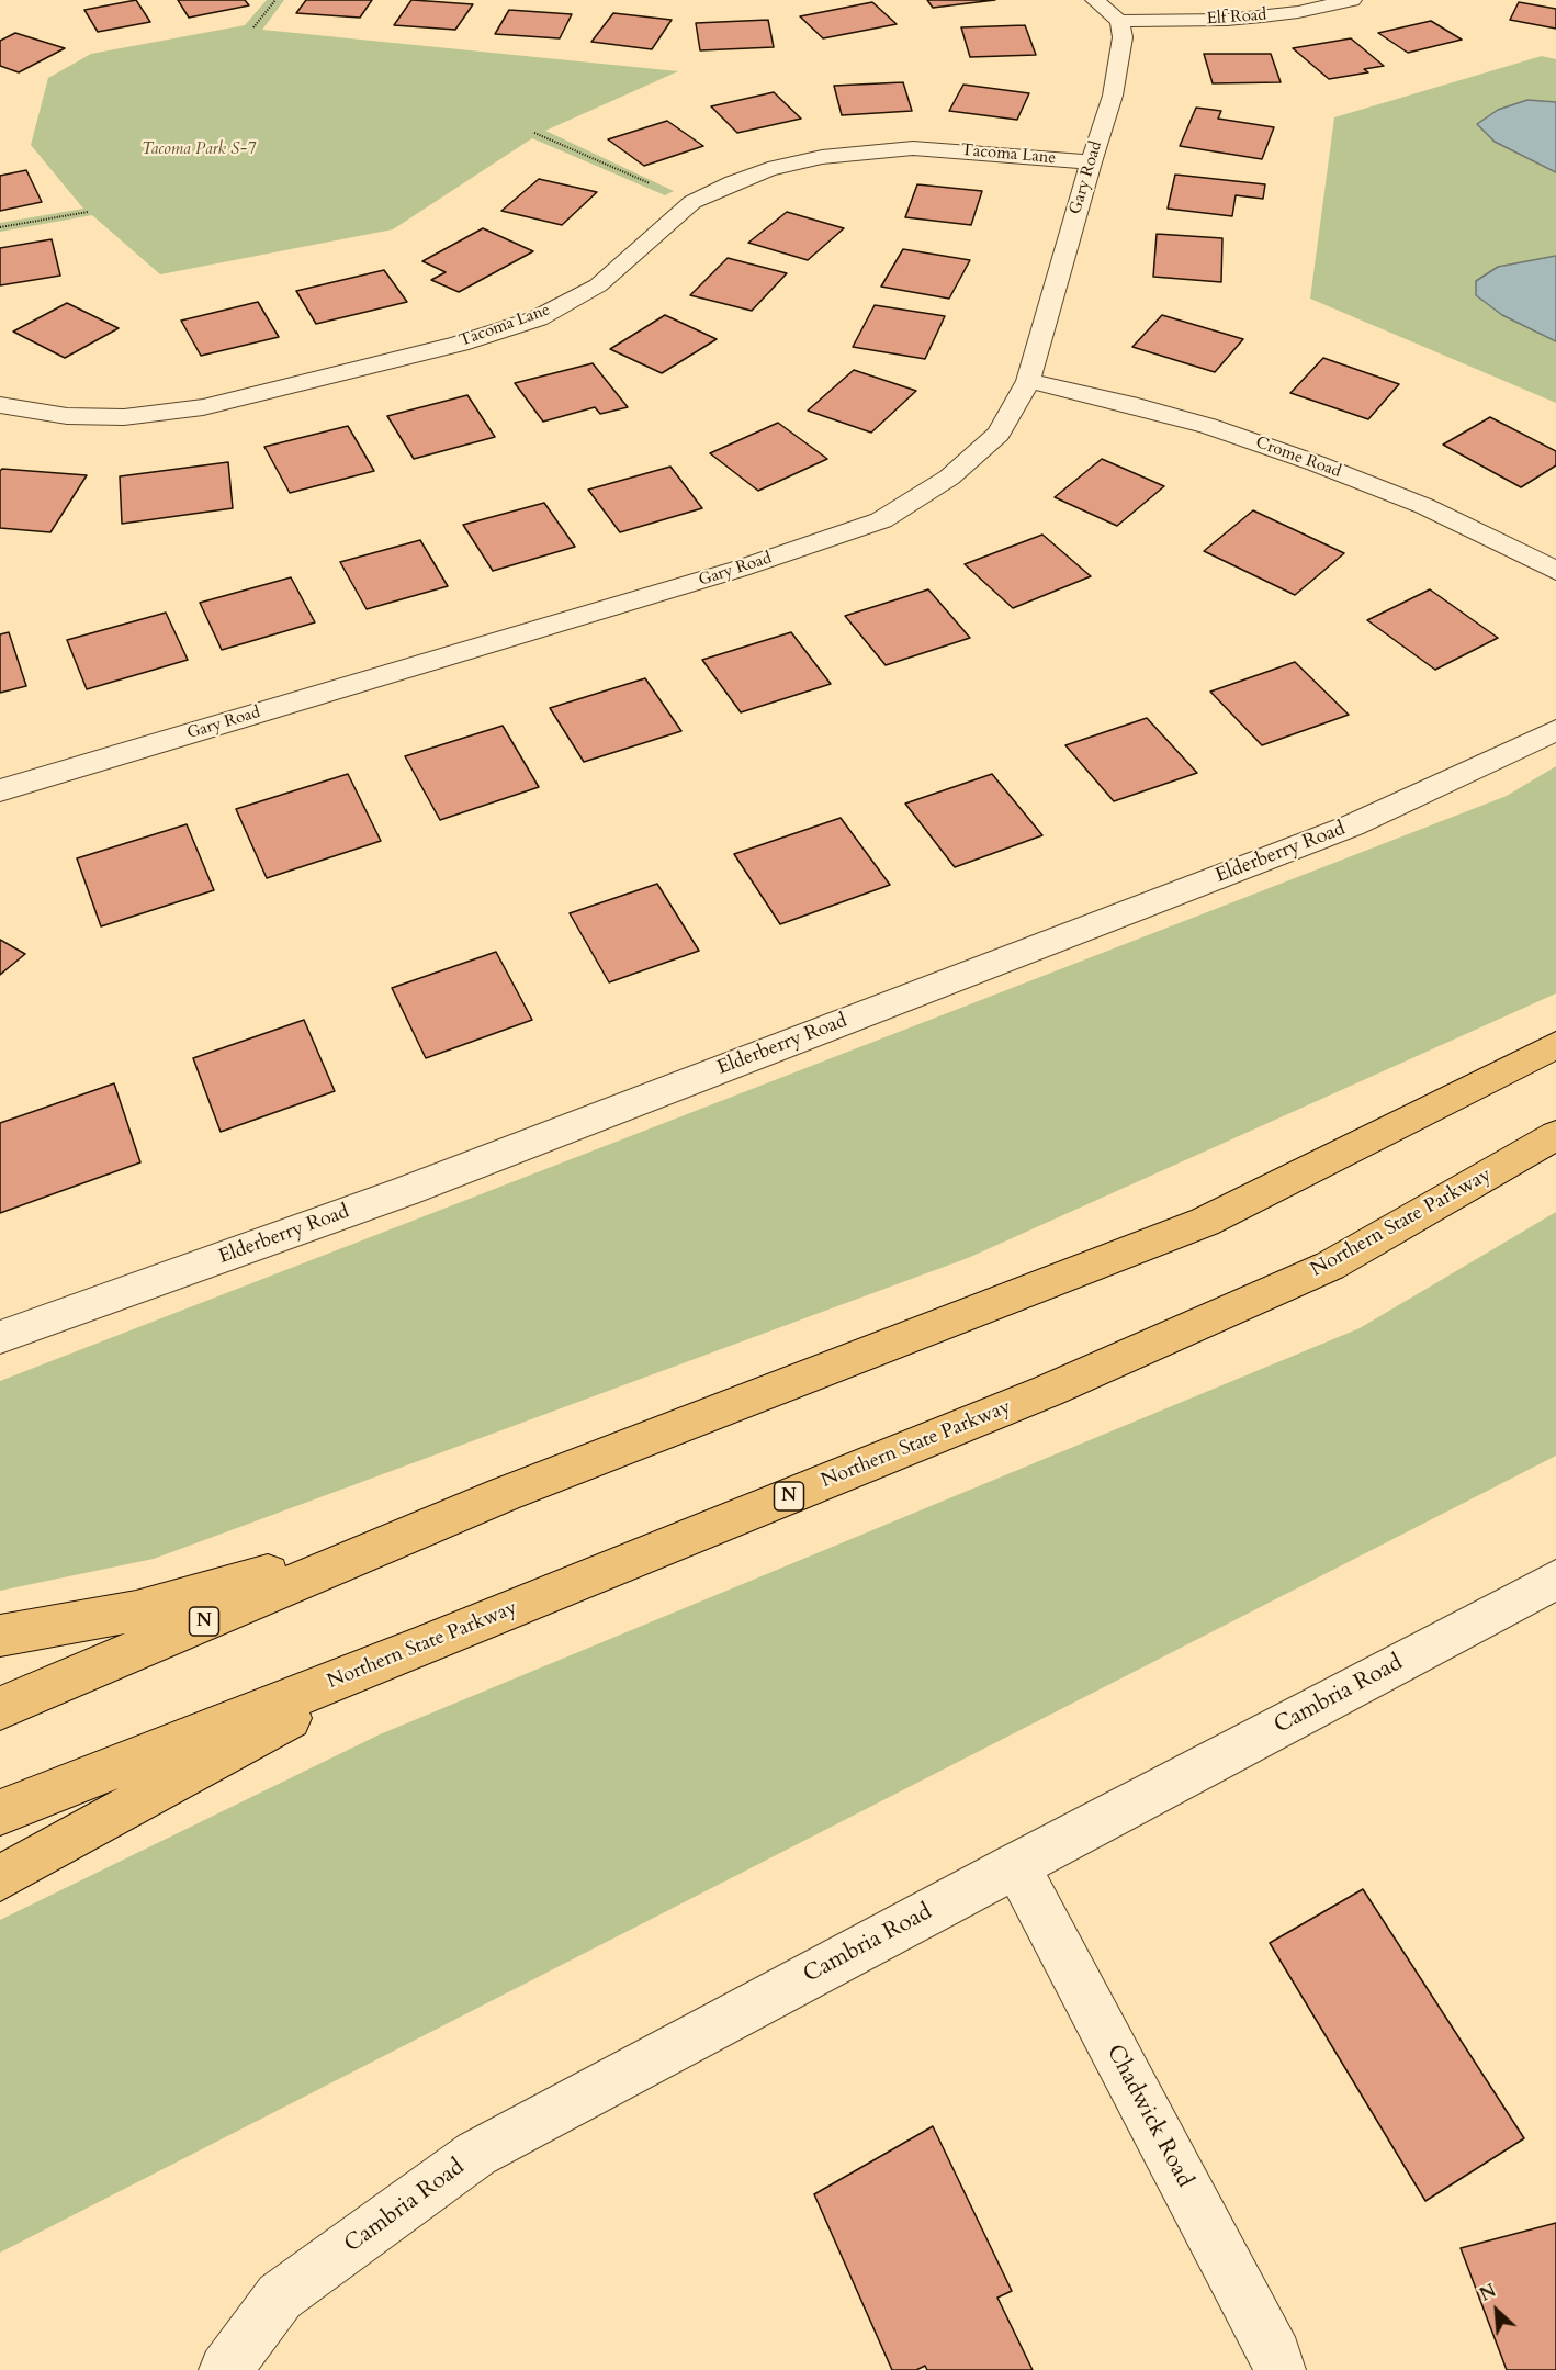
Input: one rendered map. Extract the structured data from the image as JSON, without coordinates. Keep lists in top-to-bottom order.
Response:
{
  "streets": {
    "highway": ["Northern State Parkway", "N"],
    "street": [
      "Elf Road",
      "Tacoma Lane",
      "Gary Road",
      "Crome Road",
      "Elderberry Road",
      "Cambria Road",
      "Chadwick Road"
    ]
  },
  "crossings": [
    ["Elf Road", "Gary Road"],
    ["Tacoma Lane", "Gary Road"],
    ["Gary Road", "Crome Road"],
    ["Cambria Road", "Chadwick Road"]
  ],
  "parks": ["Tacoma Park S-7"],
  "north": "top left"
}
